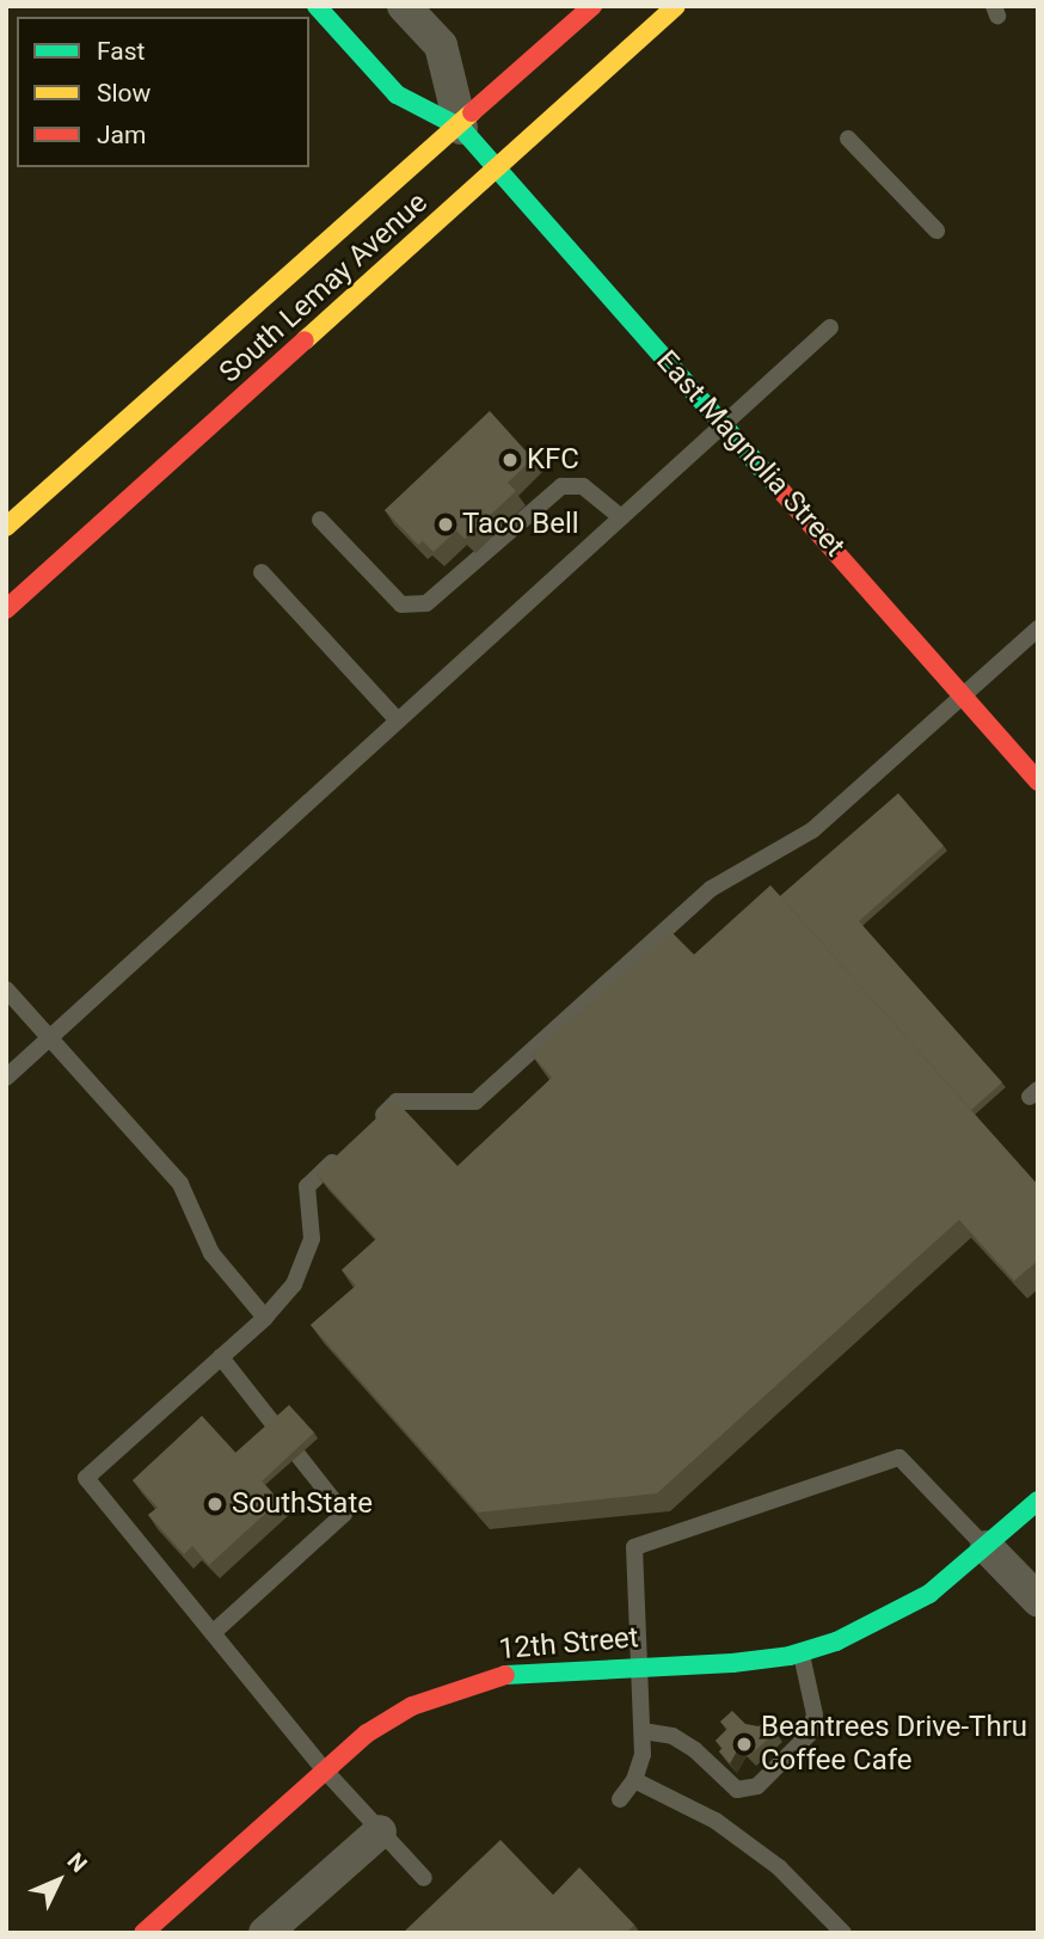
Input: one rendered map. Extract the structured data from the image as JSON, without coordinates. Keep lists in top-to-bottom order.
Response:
{
  "streets": {
    "street": ["South Lemay Avenue", "East Magnolia Street", "12th Street"]
  },
  "crossings": [
    ["South Lemay Avenue", "East Magnolia Street"]
  ],
  "places": [
    "KFC",
    "Taco Bell",
    "SouthState",
    "Beantrees Drive-Thru Coffee Cafe"
  ],
  "legend": ["Fast", "Slow", "Jam"],
  "north": "top right"
}
